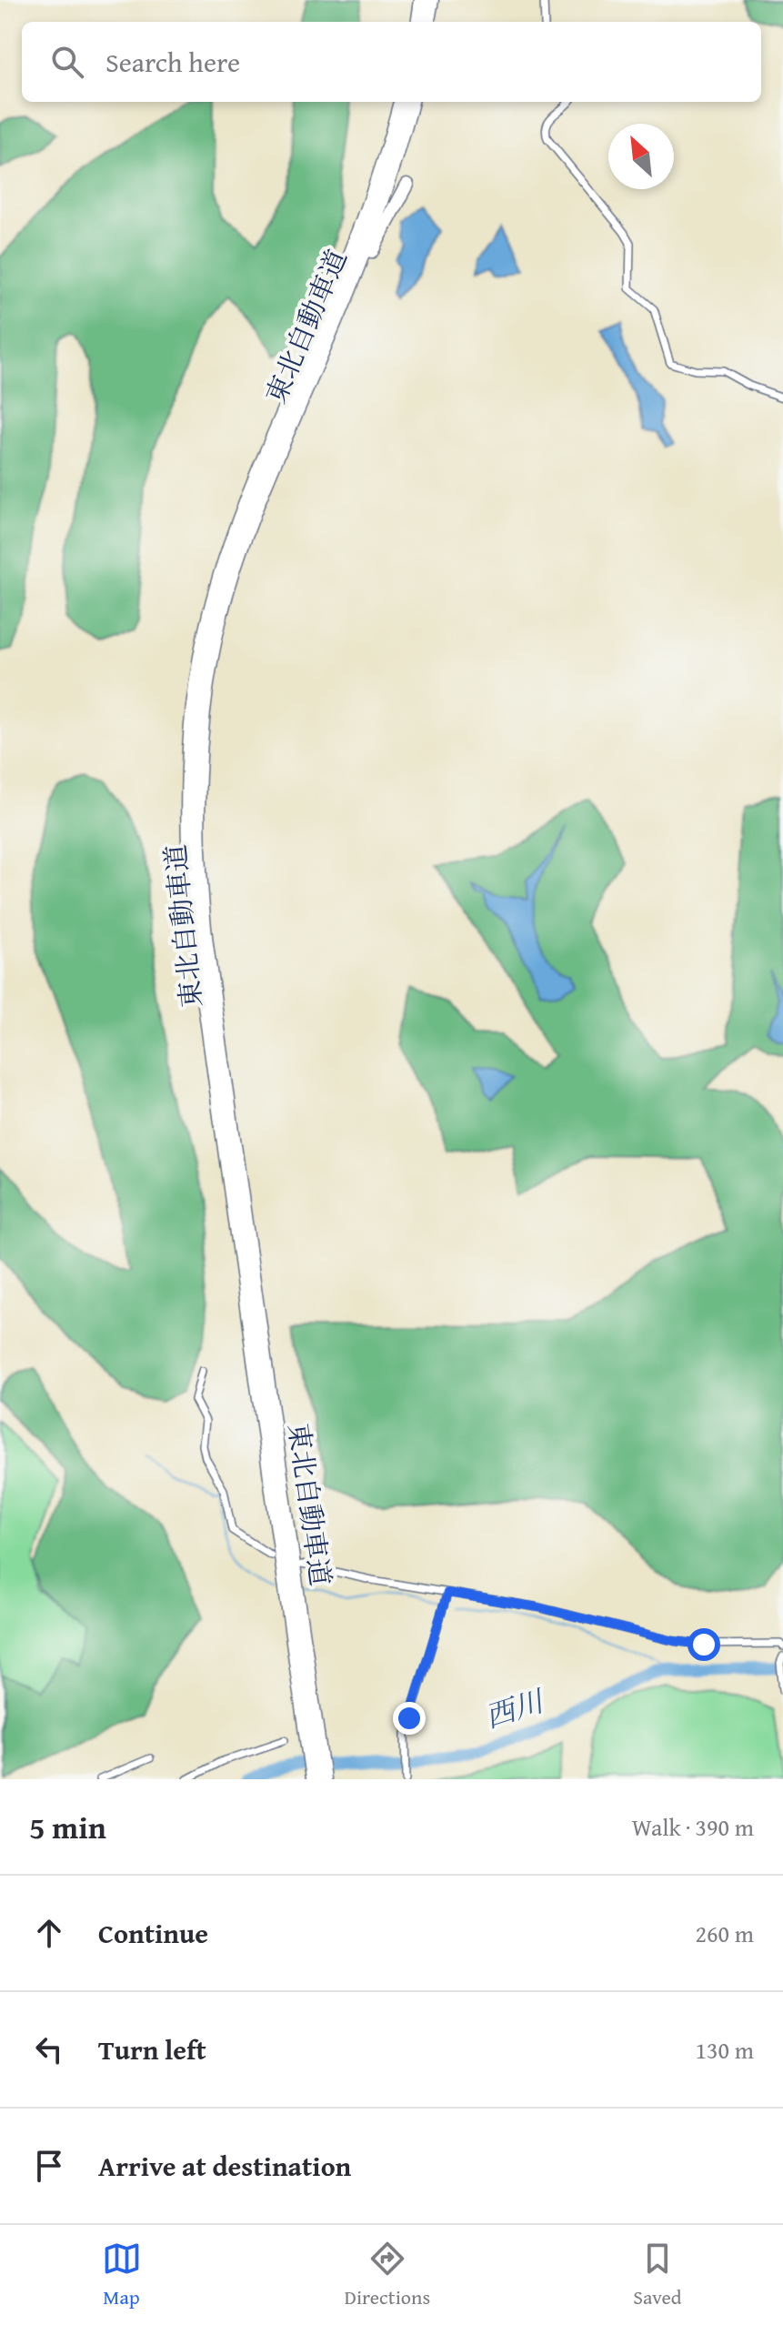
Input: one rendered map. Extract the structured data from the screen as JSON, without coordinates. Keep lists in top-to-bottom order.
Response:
{
  "streets": {
    "highway": ["東北自動車道"]
  },
  "water": ["西川"],
  "north": "top left",
  "page": {
    "search": "Search here",
    "heading": ["5 min", "Walk · 390 m"],
    "list": [
      ["Continue", "260 m"],
      ["Turn left", "130 m"],
      "Arrive at destination"
    ],
    "nav": ["Map", "Directions", "Saved"]
  }
}
